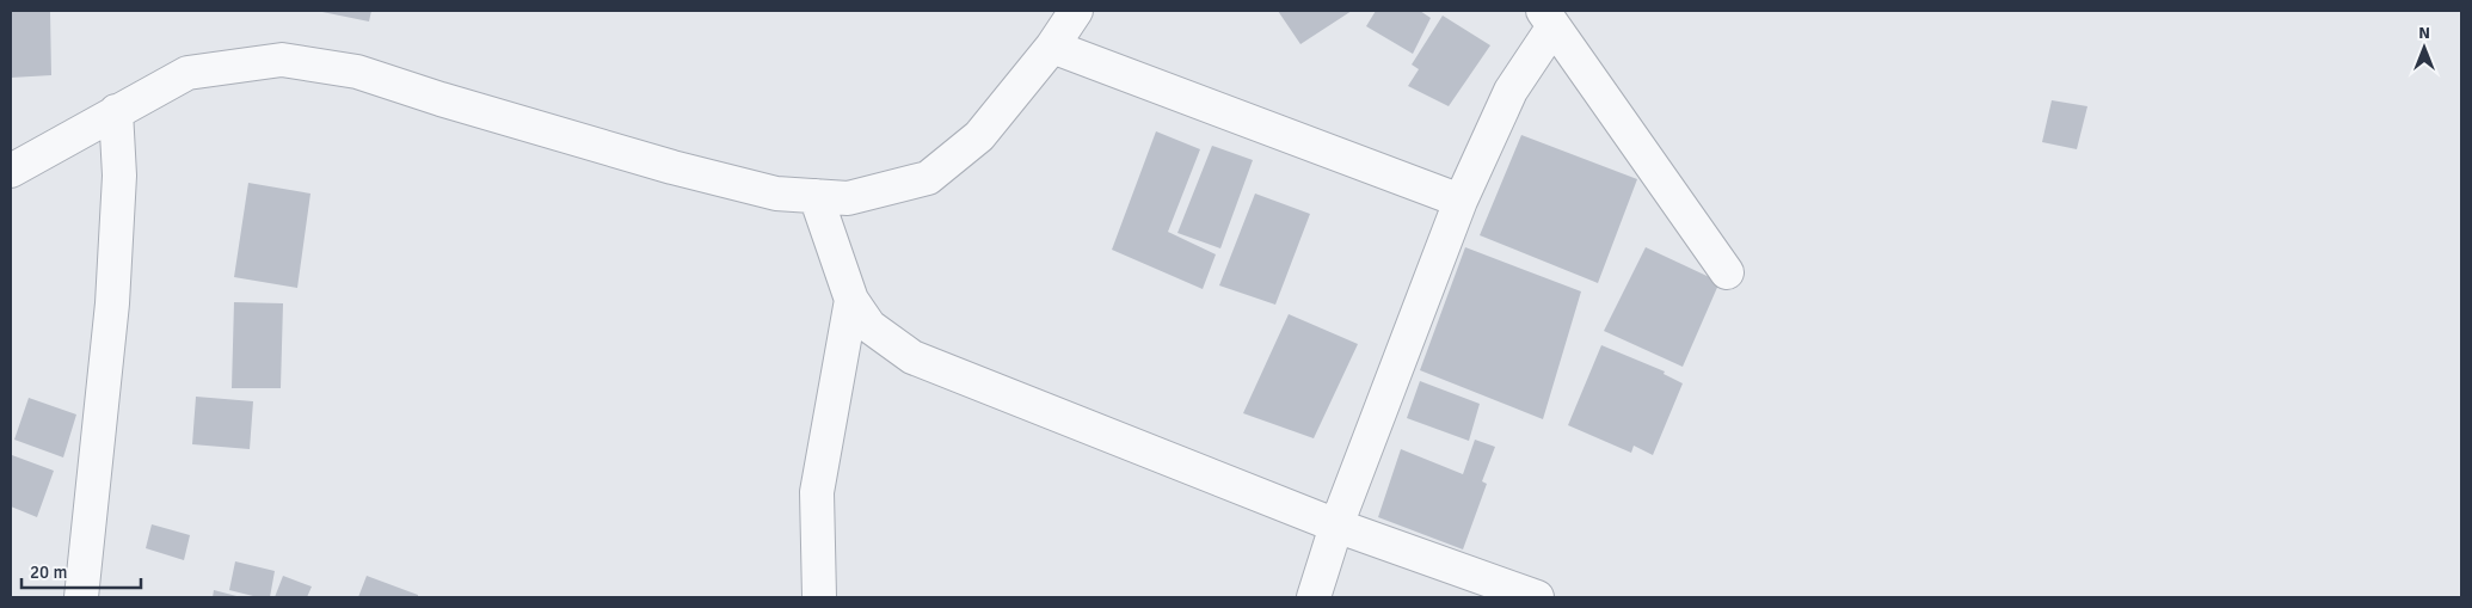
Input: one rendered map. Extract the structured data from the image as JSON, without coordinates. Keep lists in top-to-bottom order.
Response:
{
  "scale_bar": "20 m",
  "north": "top"
}
